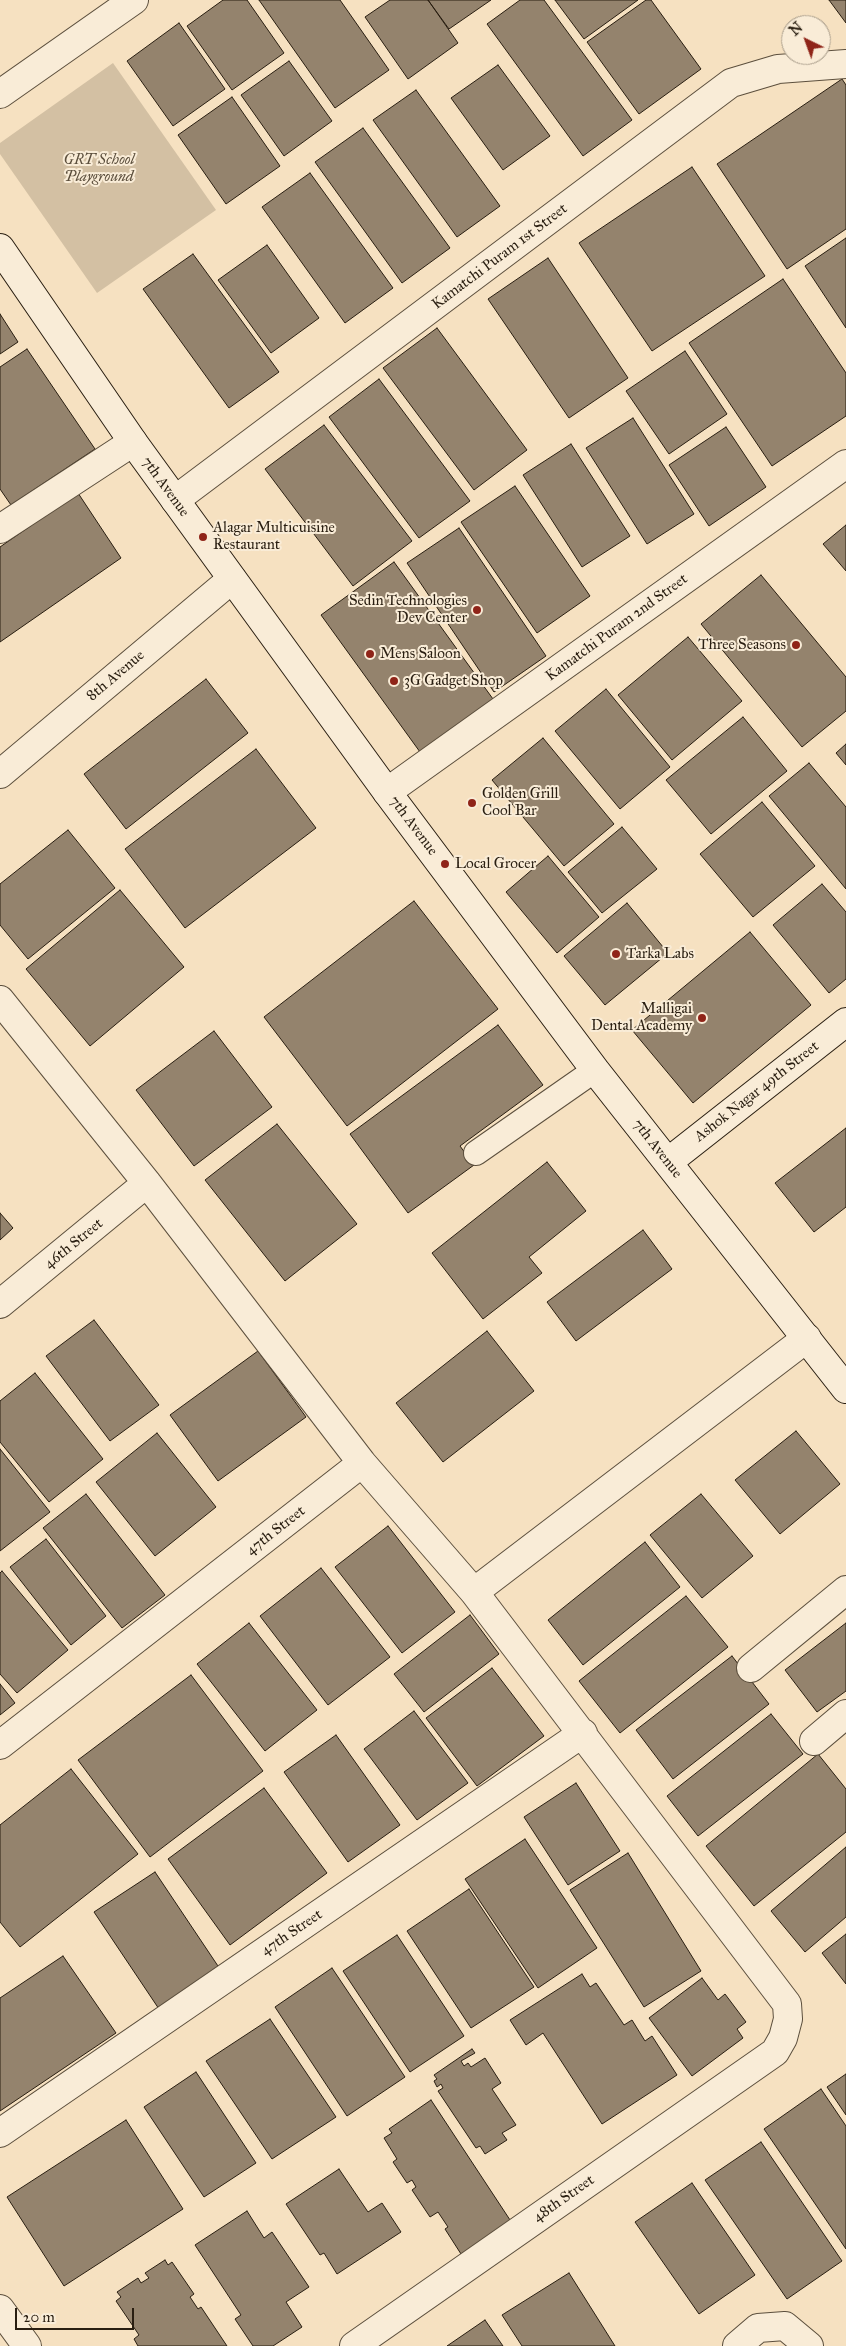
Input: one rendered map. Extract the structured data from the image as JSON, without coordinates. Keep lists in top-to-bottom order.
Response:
{
  "streets": {
    "street": [
      "Kamatchi Puram 1st Street",
      "7th Avenue",
      "Kamatchi Puram 2nd Street",
      "8th Avenue",
      "Ashok Nagar 49th Street",
      "46th Street",
      "47th Street",
      "48th Street"
    ]
  },
  "crossings": [
    ["Kamatchi Puram 1st Street", "7th Avenue"],
    ["7th Avenue", "Kamatchi Puram 2nd Street"],
    ["7th Avenue", "8th Avenue"],
    ["7th Avenue", "Ashok Nagar 49th Street"],
    ["47th Street", "48th Street"]
  ],
  "parks": ["GRT School Playground"],
  "places": [
    "Alagar Multicuisine Restaurant",
    "Sedin Technologies Dev Center",
    "Three Seasons",
    "Mens Saloon",
    "3G Gadget Shop",
    "Golden Grill Cool Bar",
    "Local Grocer",
    "Tarka Labs",
    "Malligai Dental Academy"
  ],
  "scale_bar": "20 m",
  "north": "top left"
}
